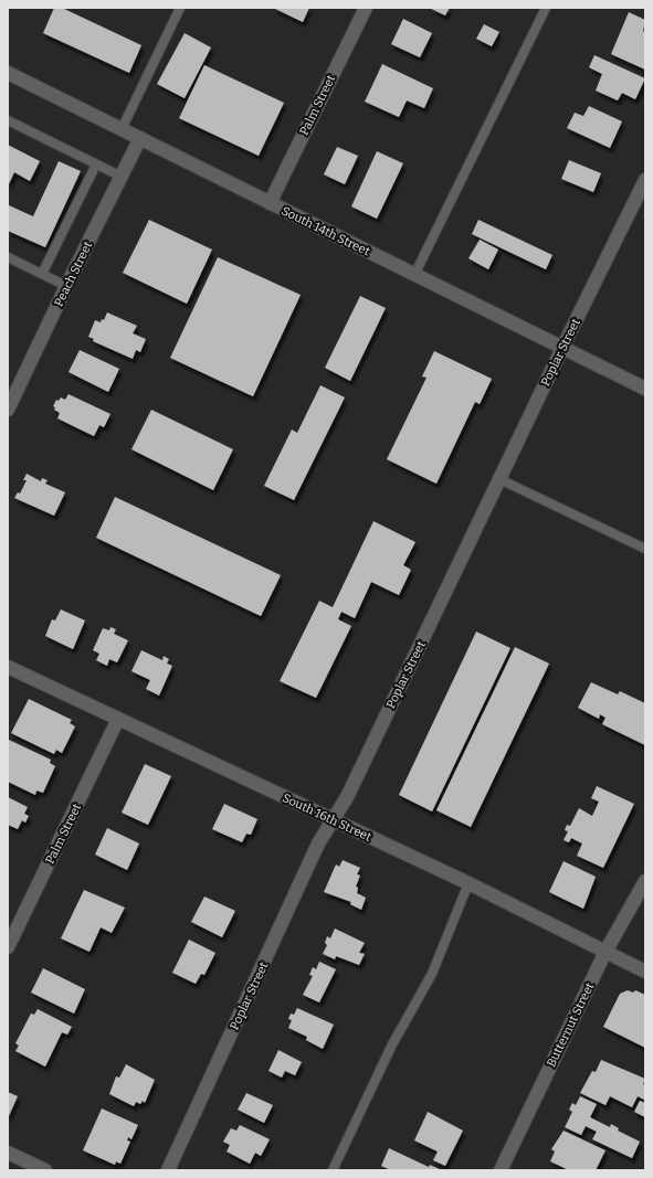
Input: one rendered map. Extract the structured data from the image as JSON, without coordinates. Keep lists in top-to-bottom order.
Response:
{
  "streets": {
    "street": [
      "Palm Street",
      "South 14th Street",
      "Peach Street",
      "Poplar Street",
      "South 16th Street",
      "Butternut Street"
    ]
  },
  "crossings": [
    ["Palm Street", "South 14th Street"],
    ["Palm Street", "South 16th Street"],
    ["South 14th Street", "Peach Street"],
    ["South 14th Street", "Poplar Street"],
    ["Poplar Street", "South 16th Street"],
    ["South 16th Street", "Butternut Street"]
  ]
}
